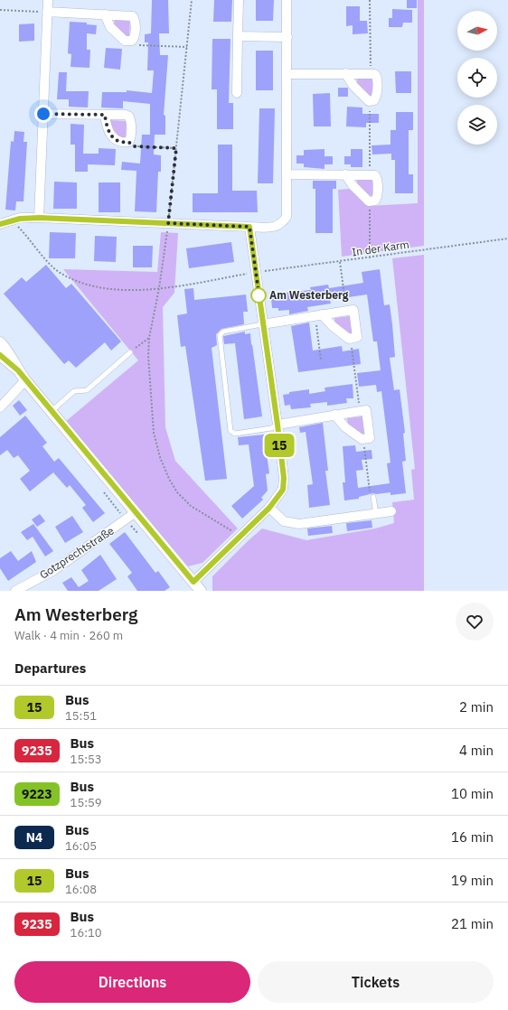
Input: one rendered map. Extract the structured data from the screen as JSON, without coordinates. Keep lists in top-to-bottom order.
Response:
{
  "streets": {
    "street": ["Gotzprechtstraße"],
    "path": ["In der Karm"]
  },
  "places": ["Am Westerberg"],
  "lines": ["bus line 15"],
  "north": "right",
  "page": {
    "on_map": "15",
    "heading": [
      ["Am Westerberg", "Walk · 4 min · 260 m"],
      "Departures"
    ],
    "list": [
      {
        "mark": "15",
        "name": "Bus",
        "note": "15:51",
        "value": "2 min"
      },
      {
        "mark": "9235",
        "name": "Bus",
        "note": "15:53",
        "value": "4 min"
      },
      {
        "mark": "9223",
        "name": "Bus",
        "note": "15:59",
        "value": "10 min"
      },
      {
        "mark": "N4",
        "name": "Bus",
        "note": "16:05",
        "value": "16 min"
      },
      {
        "mark": "15",
        "name": "Bus",
        "note": "16:08",
        "value": "19 min"
      },
      {
        "mark": "9235",
        "name": "Bus",
        "note": "16:10",
        "value": "21 min"
      }
    ],
    "buttons": ["Directions", "Tickets"]
  }
}
